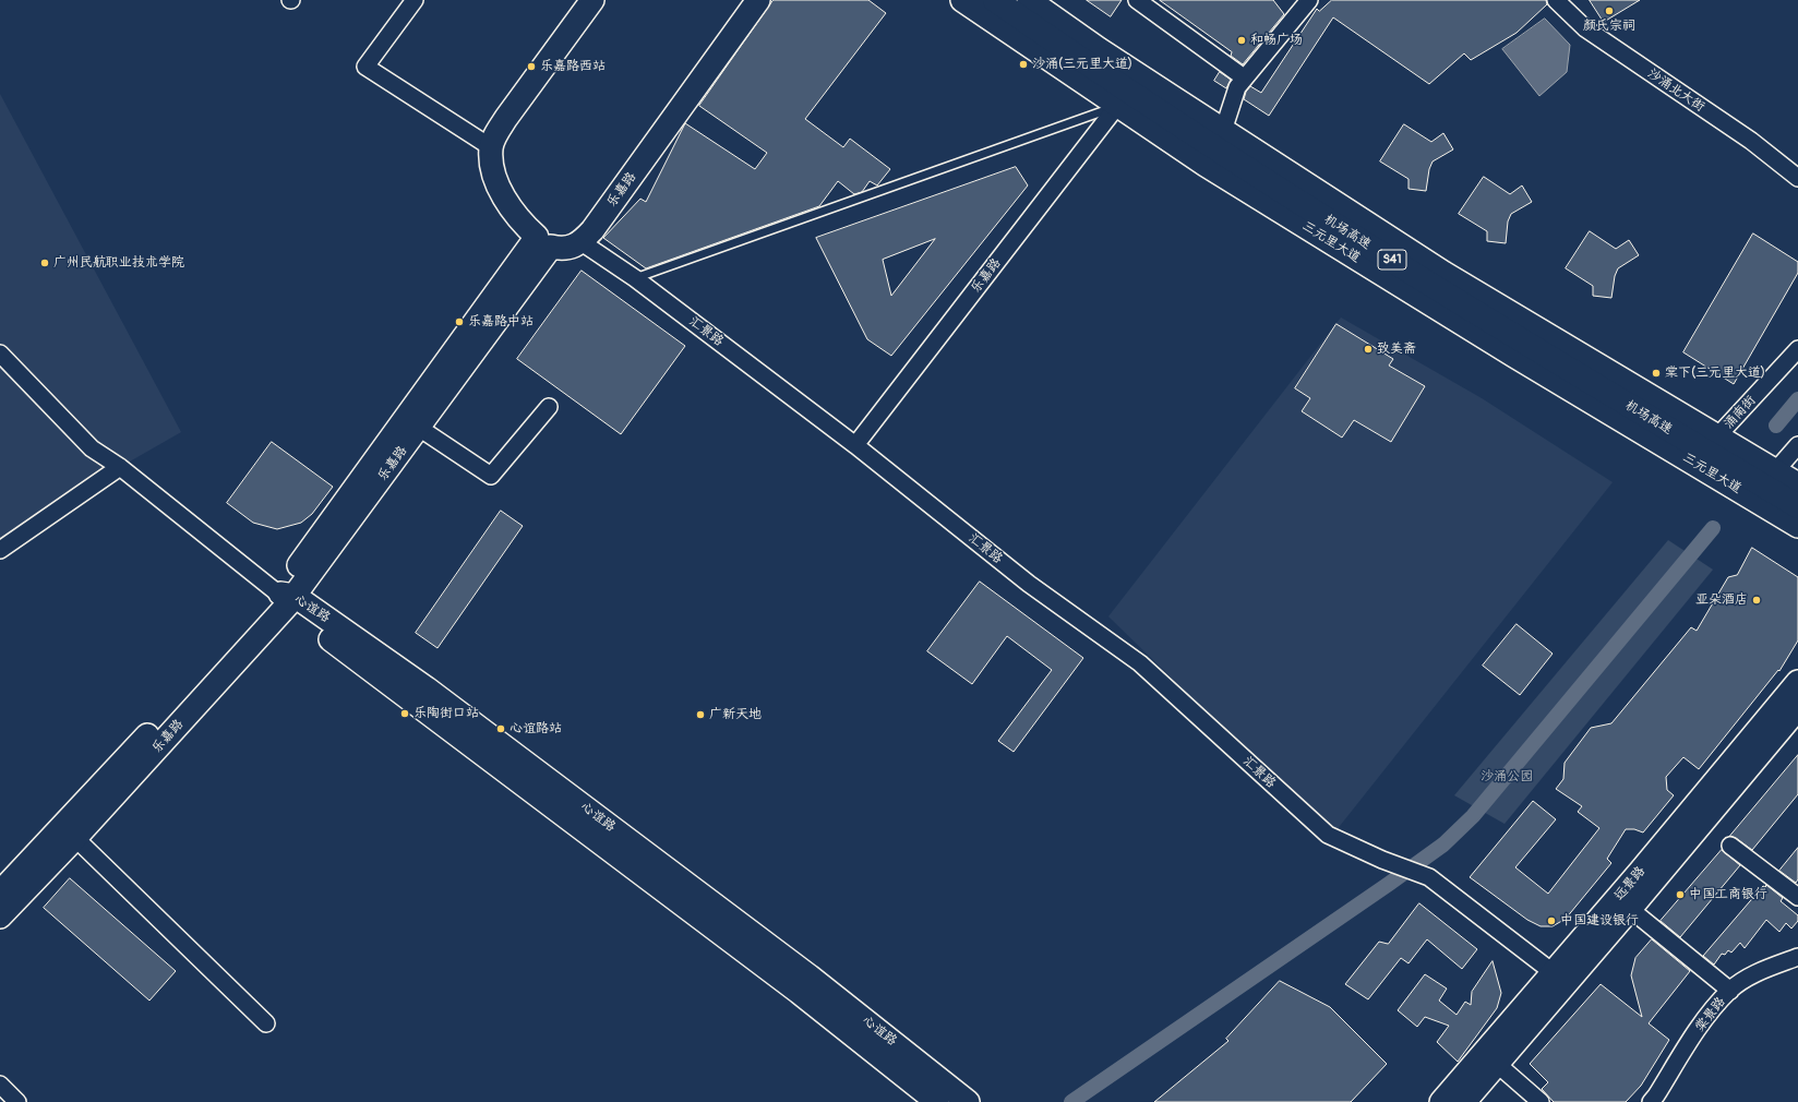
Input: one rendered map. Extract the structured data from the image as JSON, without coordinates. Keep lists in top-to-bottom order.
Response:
{
  "streets": {
    "highway": ["机场高速", "S41"],
    "street": [
      "沙涌北大街",
      "乐嘉路",
      "三元里大道",
      "汇景路",
      "涌南街",
      "心谊路",
      "远景路",
      "棠景路"
    ]
  },
  "crossings": [
    ["乐嘉路", "三元里大道"],
    ["乐嘉路", "汇景路"],
    ["乐嘉路", "心谊路"],
    ["汇景路", "远景路"]
  ],
  "parks": ["沙涌公园"],
  "places": [
    "颜氏宗祠",
    "和畅广场",
    "沙涌(三元里大道)",
    "乐嘉路西站",
    "广州民航职业技术学院",
    "乐嘉路中站",
    "致美斋",
    "棠下(三元里大道)",
    "亚朵酒店",
    "乐陶街口站",
    "广新天地",
    "心谊路站",
    "中国工商银行",
    "中国建设银行"
  ]
}
